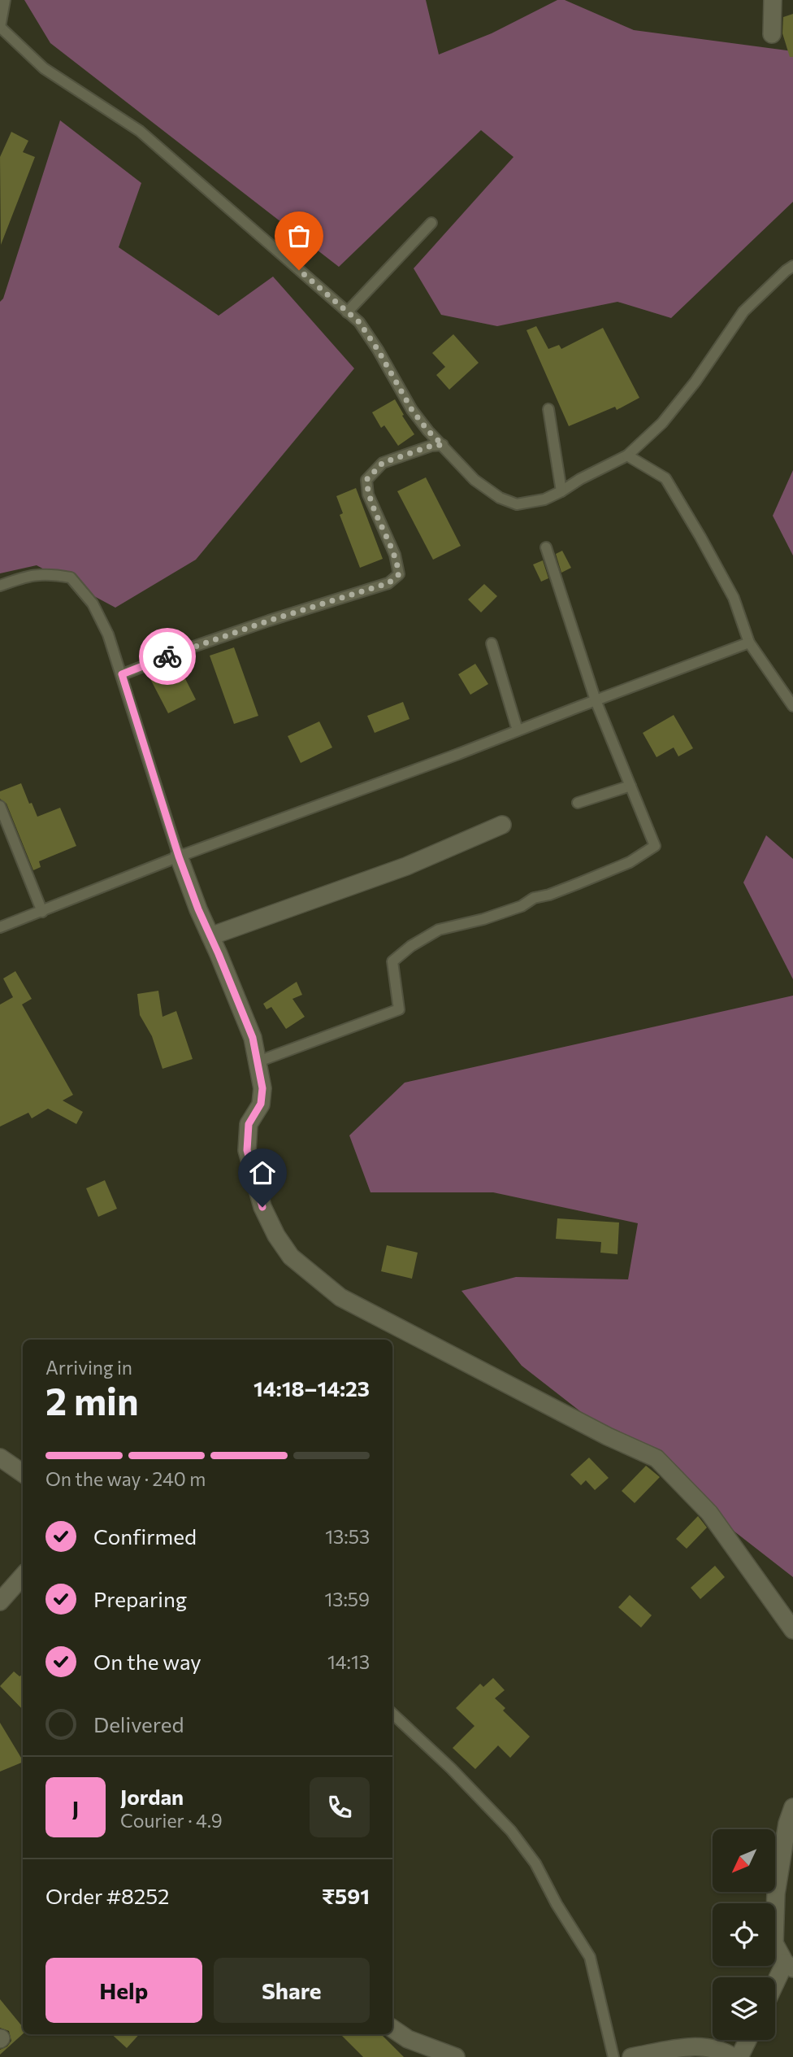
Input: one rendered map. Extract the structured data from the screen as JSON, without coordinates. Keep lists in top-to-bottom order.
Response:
{
  "north": "bottom left",
  "page": {
    "heading": ["2 min", "Arriving in", "14:18–14:23"],
    "panel": [
      "Jordan",
      "Courier · 4.9",
      "Order #8252",
      "₹591"
    ],
    "bar": "On the way · 240 m",
    "list": [
      ["Confirmed", "13:53"],
      ["Preparing", "13:59"],
      ["On the way", "14:13"],
      "Delivered"
    ],
    "round": "J",
    "buttons": ["Help", "Share"]
  }
}
